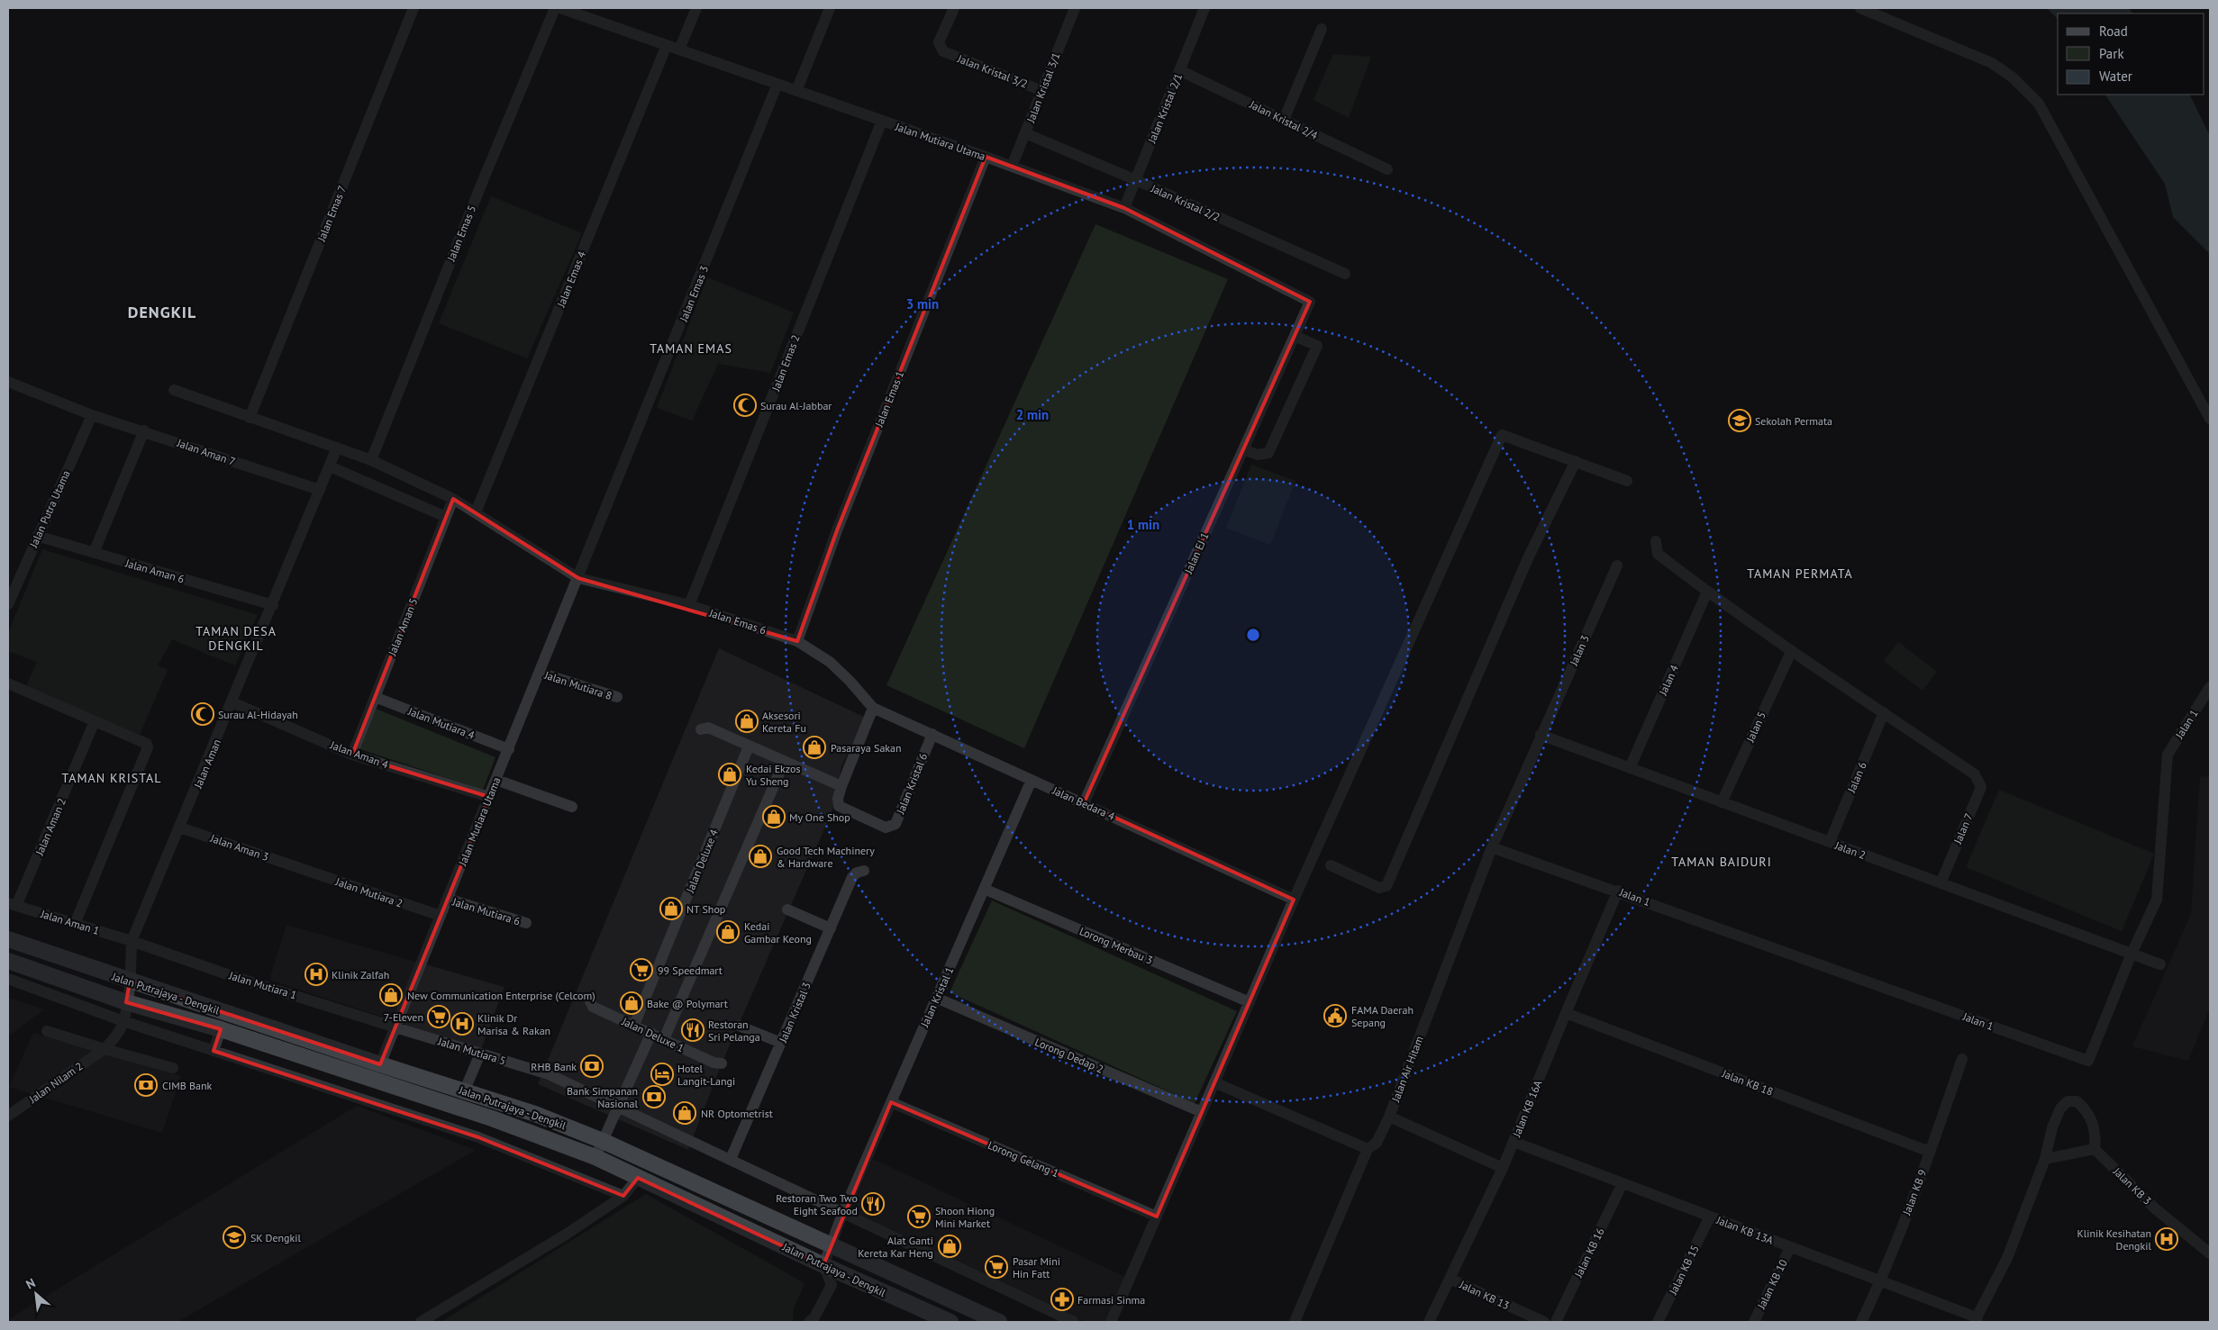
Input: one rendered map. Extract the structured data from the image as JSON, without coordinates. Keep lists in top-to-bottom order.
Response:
{
  "streets": {
    "main road": ["Jalan Putrajaya - Dengkil"],
    "street": [
      "Jalan Kristal 3/2",
      "Jalan Kristal 3/1",
      "Jalan Kristal 2/1",
      "Jalan Kristal 2/4",
      "Jalan Mutiara Utama",
      "Jalan Kristal 2/2",
      "Jalan Emas 7",
      "Jalan Emas 5",
      "Jalan Emas 4",
      "Jalan Emas 3",
      "Jalan Emas 2",
      "Jalan Emas 1",
      "Jalan Aman 7",
      "Jalan Putra Utama",
      "Jalan EJ 1",
      "Jalan Aman 6",
      "Jalan Emas 6",
      "Jalan Aman 5",
      "Jalan 3",
      "Jalan 4",
      "Jalan Mutiara 8",
      "Jalan Mutiara 4",
      "Jalan 1",
      "Jalan 5",
      "Jalan Aman 4",
      "Jalan Aman",
      "Jalan 6",
      "Jalan Kristal 6",
      "Jalan Bedara 4",
      "Jalan Aman 2",
      "Jalan 7",
      "Jalan Aman 3",
      "Jalan 2",
      "Jalan Deluxe 4",
      "Jalan Mutiara 2",
      "Jalan Mutiara 6",
      "Jalan Aman 1",
      "Lorong Merbau 3",
      "Jalan Mutiara 1",
      "Jalan Kristal 1",
      "Jalan Kristal 3",
      "Jalan Deluxe 1",
      "Jalan Mutiara 5",
      "Lorong Dedap 2",
      "Jalan Air Hitam",
      "Jalan Nilam 2",
      "Jalan KB 18",
      "Jalan KB 16A",
      "Lorong Gelang 1",
      "Jalan KB 3",
      "Jalan KB 9",
      "Jalan KB 13A",
      "Jalan KB 16",
      "Jalan KB 15",
      "Jalan KB 10",
      "Jalan KB 13"
    ]
  },
  "crossings": [
    ["Jalan Kristal 3/2", "Jalan Kristal 3/1"],
    ["Jalan Kristal 3/1", "Jalan Mutiara Utama"],
    ["Jalan Kristal 3/1", "Jalan Kristal 2/2"],
    ["Jalan Kristal 2/1", "Jalan Kristal 2/4"],
    ["Jalan Kristal 2/1", "Jalan Mutiara Utama"],
    ["Jalan Kristal 2/1", "Jalan Kristal 2/2"],
    ["Jalan Mutiara Utama", "Jalan Emas 4"],
    ["Jalan Mutiara Utama", "Jalan Emas 3"],
    ["Jalan Mutiara Utama", "Jalan Emas 2"],
    ["Jalan Mutiara Utama", "Jalan Emas 1"],
    ["Jalan Mutiara Utama", "Jalan EJ 1"],
    ["Jalan Mutiara Utama", "Jalan Emas 6"],
    ["Jalan Mutiara Utama", "Jalan Mutiara 8"],
    ["Jalan Mutiara Utama", "Jalan Mutiara 4"],
    ["Jalan Mutiara Utama", "Jalan Aman 4"],
    ["Jalan Mutiara Utama", "Jalan Mutiara 2"],
    ["Jalan Mutiara Utama", "Jalan Mutiara 6"],
    ["Jalan Mutiara Utama", "Jalan Mutiara 1"],
    ["Jalan Mutiara Utama", "Jalan Putrajaya - Dengkil"],
    ["Jalan Mutiara Utama", "Jalan Mutiara 5"],
    ["Jalan Emas 7", "Jalan Emas 6"],
    ["Jalan Emas 5", "Jalan Emas 6"],
    ["Jalan Emas 4", "Jalan Emas 6"],
    ["Jalan Emas 3", "Jalan Emas 6"],
    ["Jalan Emas 2", "Jalan Emas 6"],
    ["Jalan Emas 1", "Jalan Emas 6"],
    ["Jalan Aman 7", "Jalan Putra Utama"],
    ["Jalan Aman 7", "Jalan Aman"],
    ["Jalan Putra Utama", "Jalan Aman 6"],
    ["Jalan EJ 1", "Jalan Bedara 4"],
    ["Jalan Aman 6", "Jalan Aman"],
    ["Jalan Emas 6", "Jalan Aman 5"],
    ["Jalan Emas 6", "Jalan Aman"],
    ["Jalan Emas 6", "Jalan Bedara 4"],
    ["Jalan Aman 5", "Jalan Mutiara 4"],
    ["Jalan Aman 5", "Jalan Aman 4"],
    ["Jalan 3", "Jalan 2"],
    ["Jalan 3", "Jalan Air Hitam"],
    ["Jalan 4", "Jalan 2"],
    ["Jalan 1", "Jalan 2"],
    ["Jalan 1", "Jalan Air Hitam"],
    ["Jalan 1", "Jalan KB 16A"],
    ["Jalan 5", "Jalan 2"],
    ["Jalan Aman 4", "Jalan Aman"],
    ["Jalan Aman", "Jalan Aman 3"],
    ["Jalan Aman", "Jalan Aman 1"],
    ["Jalan Aman", "Jalan Mutiara 1"],
    ["Jalan Aman", "Jalan Putrajaya - Dengkil"],
    ["Jalan Aman", "Jalan Nilam 2"],
    ["Jalan 6", "Jalan 7"],
    ["Jalan 6", "Jalan 2"],
    ["Jalan Kristal 6", "Jalan Bedara 4"],
    ["Jalan Bedara 4", "Jalan Kristal 1"],
    ["Jalan Aman 2", "Jalan Aman 1"],
    ["Jalan 7", "Jalan 2"],
    ["Jalan Aman 3", "Jalan Mutiara 2"],
    ["Jalan 2", "Jalan Air Hitam"],
    ["Jalan Deluxe 4", "Jalan Deluxe 1"],
    ["Jalan Aman 1", "Jalan Mutiara 1"],
    ["Lorong Merbau 3", "Jalan Kristal 1"],
    ["Jalan Mutiara 1", "Jalan Mutiara 5"],
    ["Jalan Putrajaya - Dengkil", "Jalan Kristal 1"],
    ["Jalan Kristal 1", "Jalan Mutiara 5"],
    ["Jalan Kristal 1", "Lorong Dedap 2"],
    ["Jalan Kristal 1", "Lorong Gelang 1"],
    ["Jalan Kristal 3", "Jalan Mutiara 5"],
    ["Jalan KB 18", "Jalan KB 16A"],
    ["Jalan KB 18", "Jalan KB 9"],
    ["Jalan KB 16A", "Jalan KB 13A"],
    ["Jalan KB 16A", "Jalan KB 13"],
    ["Jalan KB 9", "Jalan KB 13A"],
    ["Jalan KB 13A", "Jalan KB 16"],
    ["Jalan KB 13A", "Jalan KB 15"],
    ["Jalan KB 13A", "Jalan KB 10"]
  ],
  "districts": [
    "DENGKIL",
    "TAMAN EMAS",
    "TAMAN PERMATA",
    "TAMAN DESA DENGKIL",
    "TAMAN KRISTAL",
    "TAMAN BAIDURI"
  ],
  "places": {
    "mosque": ["Surau Al-Jabbar", "Surau Al-Hidayah"],
    "school or university": ["Sekolah Permata", "SK Dengkil"],
    "shop": [
      "Aksesori Kereta Fu",
      "Pasaraya Sakan",
      "Kedai Ekzos Yu Sheng",
      "My One Shop",
      "Good Tech Machinery & Hardware",
      "NT Shop",
      "Kedai Gambar Keong",
      "New Communication Enterprise (Celcom)",
      "Bake @ Polymart",
      "NR Optometrist",
      "Alat Ganti Kereta Kar Heng"
    ],
    "supermarket": [
      "99 Speedmart",
      "7-Eleven",
      "Shoon Hiong Mini Market",
      "Pasar Mini Hin Fatt"
    ],
    "hospital": ["Klinik Zalfah", "Klinik Dr Marisa & Rakan", "Klinik Kesihatan Dengkil"],
    "public building": ["FAMA Daerah Sepang"],
    "restaurant": ["Restoran Sri Pelanga", "Restoran Two Two Eight Seafood"],
    "bank": ["RHB Bank", "CIMB Bank", "Bank Simpanan Nasional"],
    "hotel": ["Hotel Langit-Langi"],
    "pharmacy": ["Farmasi Sinma"]
  },
  "legend": ["Road", "Park", "Water"],
  "north": "top left",
  "rings": ["3 min", "2 min", "1 min"]
}
